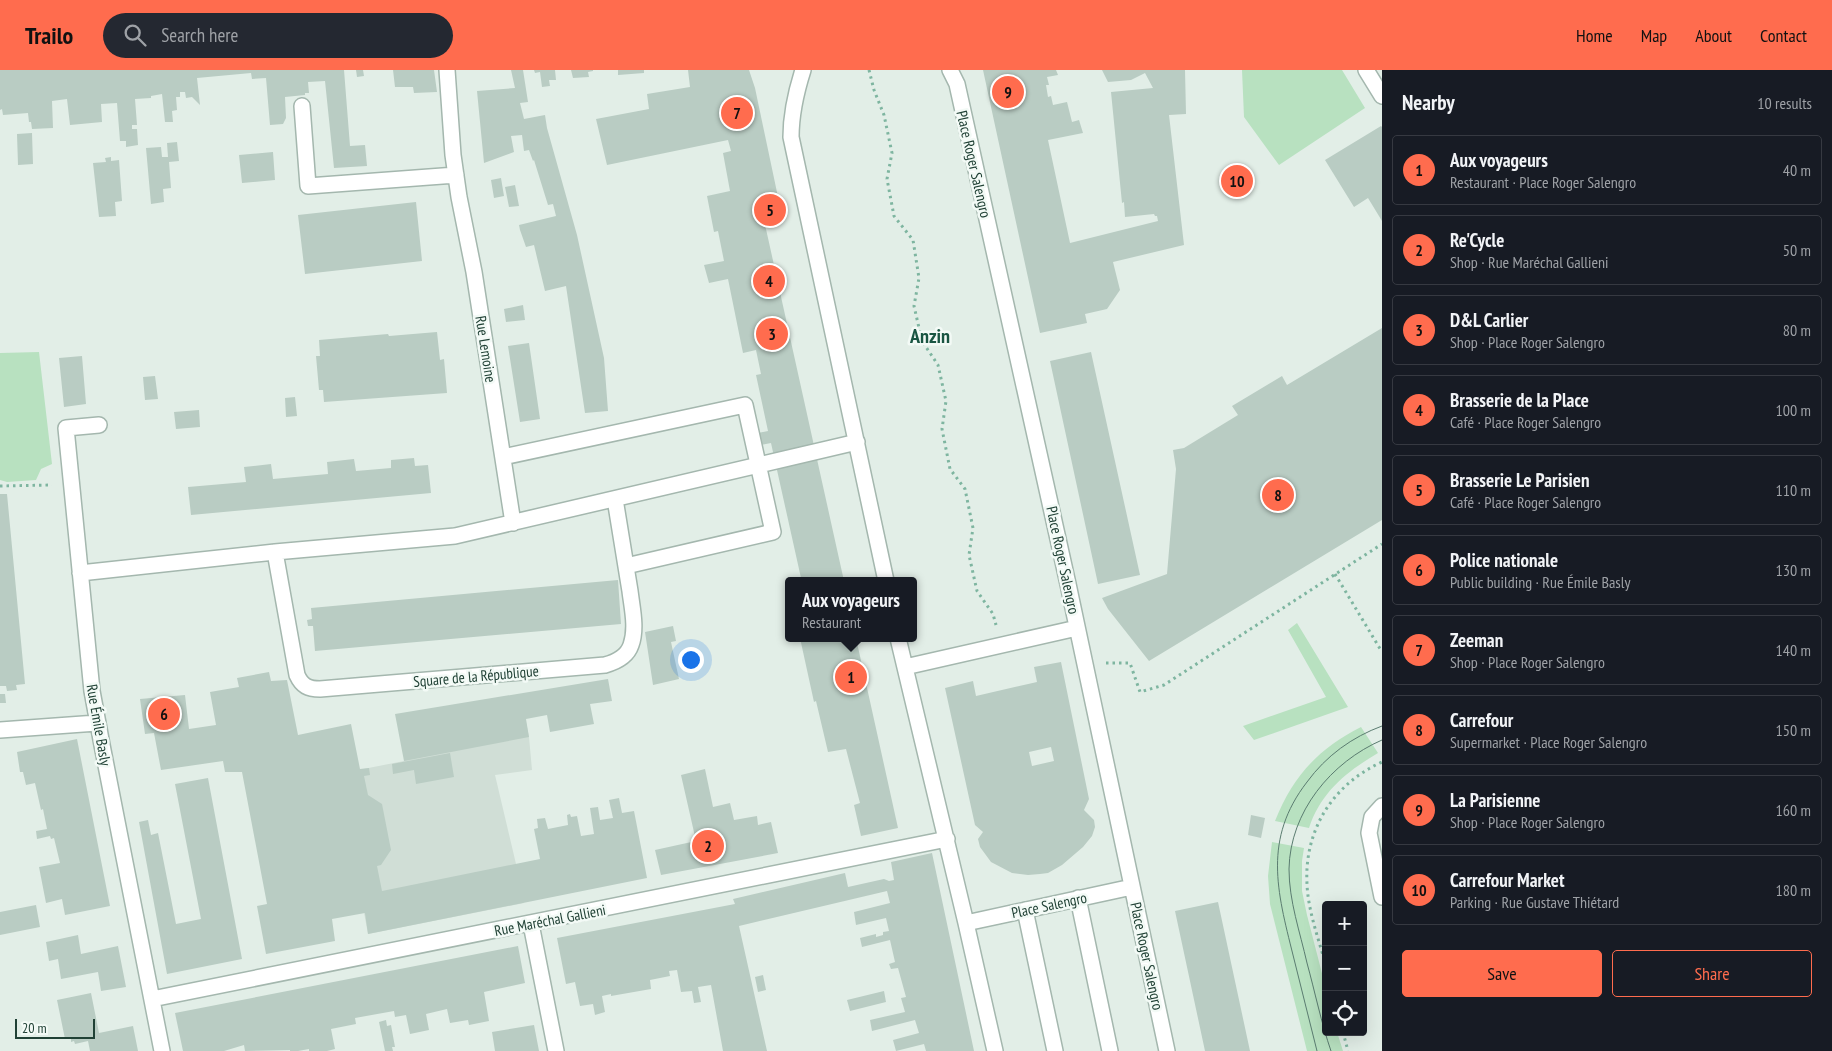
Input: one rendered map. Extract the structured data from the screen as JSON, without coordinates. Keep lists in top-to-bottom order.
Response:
{
  "streets": {
    "street": [
      "Place Roger Salengro",
      "Rue Lemoine",
      "Square de la République",
      "Rue Émile Basly",
      "Place Salengro",
      "Rue Maréchal Gallieni"
    ]
  },
  "crossings": [
    ["Place Roger Salengro", "Place Salengro"],
    ["Rue Émile Basly", "Rue Maréchal Gallieni"]
  ],
  "districts": ["Anzin"],
  "scale_bar": "20 m",
  "page": {
    "header": "Trailo",
    "search": "Search here",
    "nav": [
      "Home",
      "Map",
      "About",
      "Contact"
    ],
    "heading": ["Nearby", "10 results"],
    "pins": [
      "9",
      "7",
      "10",
      "5",
      "4",
      "3",
      "8",
      "1",
      "6",
      "2"
    ],
    "list": [
      {
        "mark": "1",
        "name": "Aux voyageurs",
        "note": "Restaurant · Place Roger Salengro",
        "value": "40 m"
      },
      {
        "mark": "2",
        "name": "Re'Cycle",
        "note": "Shop · Rue Maréchal Gallieni",
        "value": "50 m"
      },
      {
        "mark": "3",
        "name": "D&L Carlier",
        "note": "Shop · Place Roger Salengro",
        "value": "80 m"
      },
      {
        "mark": "4",
        "name": "Brasserie de la Place",
        "note": "Café · Place Roger Salengro",
        "value": "100 m"
      },
      {
        "mark": "5",
        "name": "Brasserie Le Parisien",
        "note": "Café · Place Roger Salengro",
        "value": "110 m"
      },
      {
        "mark": "6",
        "name": "Police nationale",
        "note": "Public building · Rue Émile Basly",
        "value": "130 m"
      },
      {
        "mark": "7",
        "name": "Zeeman",
        "note": "Shop · Place Roger Salengro",
        "value": "140 m"
      },
      {
        "mark": "8",
        "name": "Carrefour",
        "note": "Supermarket · Place Roger Salengro",
        "value": "150 m"
      },
      {
        "mark": "9",
        "name": "La Parisienne",
        "note": "Shop · Place Roger Salengro",
        "value": "160 m"
      },
      {
        "mark": "10",
        "name": "Carrefour Market",
        "note": "Parking · Rue Gustave Thiétard",
        "value": "180 m"
      }
    ],
    "popup": ["Aux voyageurs", "Restaurant"],
    "map_buttons": ["+", "−"],
    "buttons": ["Save", "Share"],
    "scale": "20 m"
  }
}
